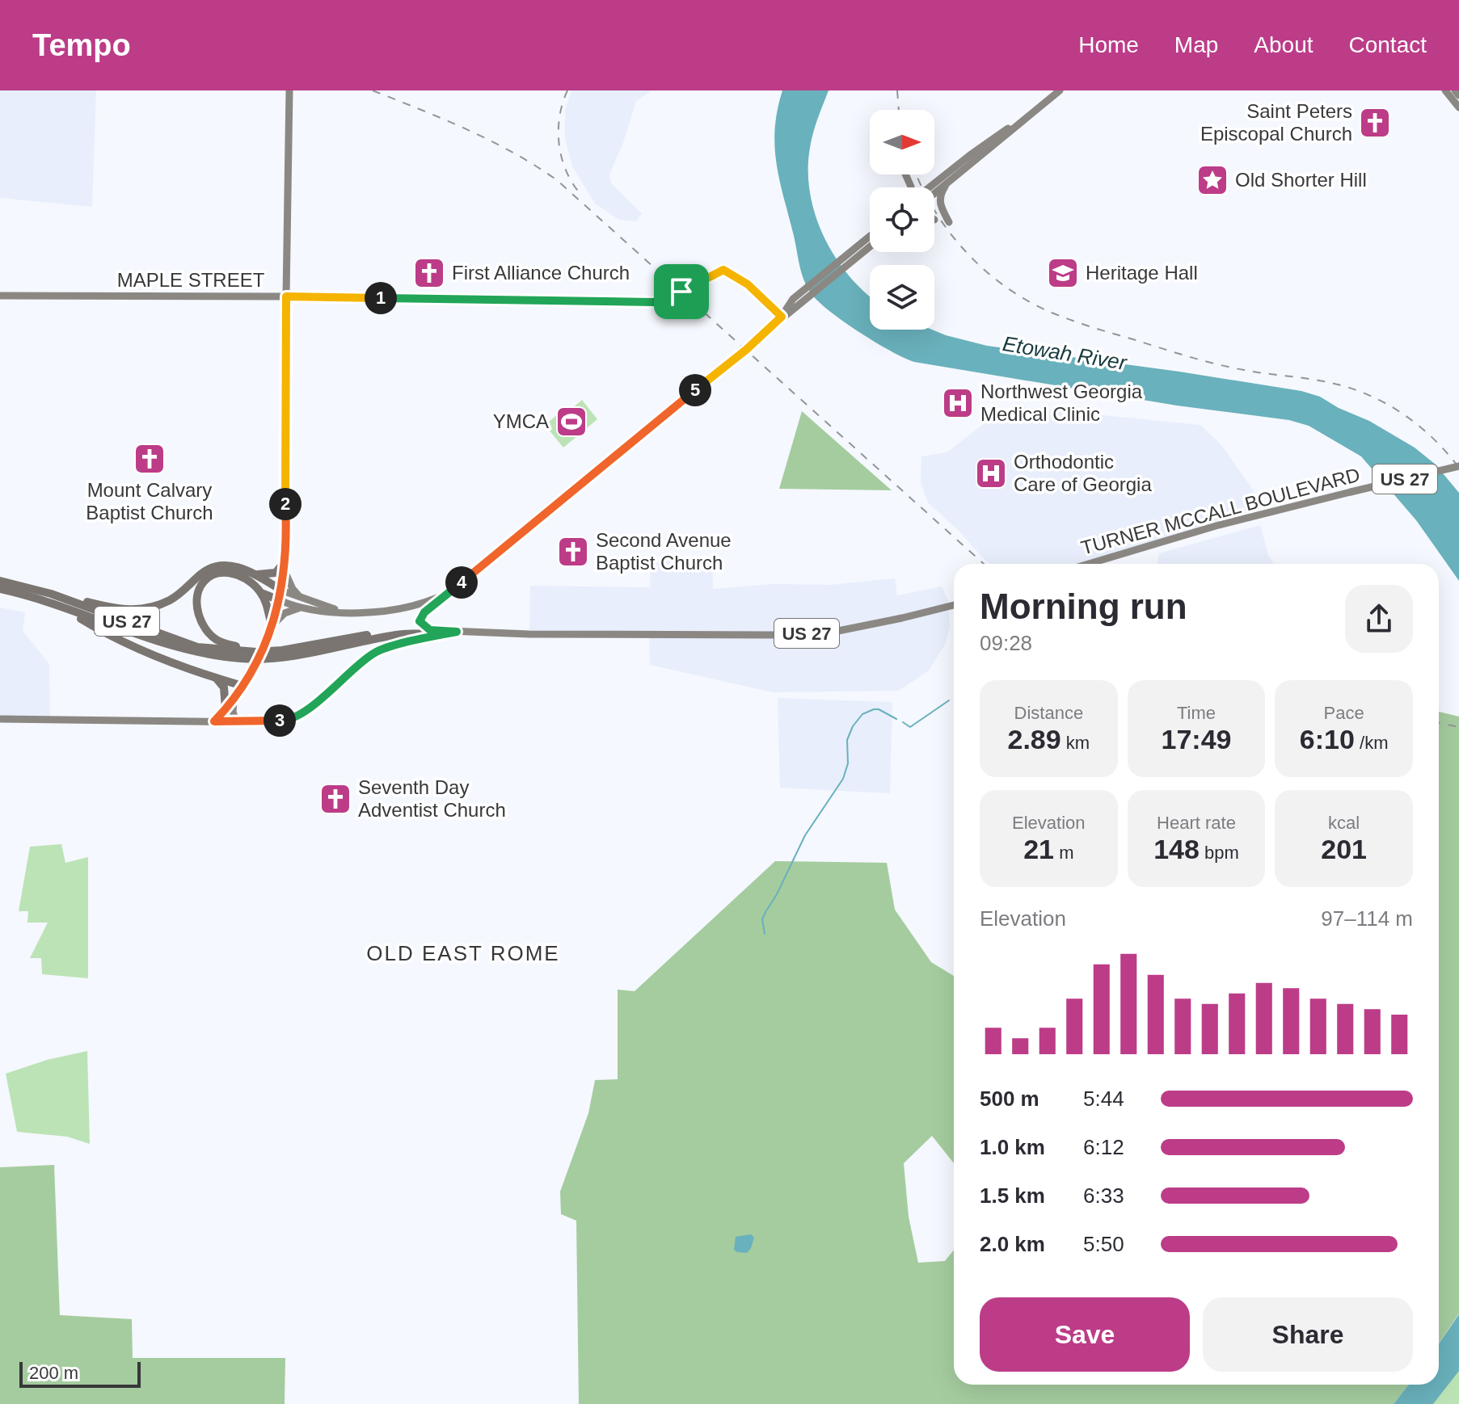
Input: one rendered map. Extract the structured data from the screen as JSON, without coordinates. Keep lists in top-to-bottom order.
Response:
{
  "streets": {
    "highway": ["US 27"],
    "main road": ["MAPLE STREET", "TURNER MCCALL BOULEVARD"]
  },
  "districts": ["OLD EAST ROME"],
  "water": ["Etowah River"],
  "places": {
    "church": [
      "Saint Peters Episcopal Church",
      "First Alliance Church",
      "Mount Calvary Baptist Church",
      "Second Avenue Baptist Church",
      "Seventh Day Adventist Church"
    ],
    "place": ["Old Shorter Hill"],
    "school or university": ["Heritage Hall"],
    "hospital": ["Northwest Georgia Medical Clinic", "Orthodontic Care of Georgia"],
    "sports": ["YMCA"]
  },
  "scale_bar": "200 m",
  "north": "right",
  "page": {
    "header": "Tempo",
    "nav": [
      "Home",
      "Map",
      "About",
      "Contact"
    ],
    "pins": [
      "1",
      "5",
      "2",
      "4",
      "3"
    ],
    "heading": ["Morning run", "09:28"],
    "stats": [
      ["Distance", "2.89 km"],
      ["Time", "17:49"],
      ["Pace", "6:10 /km"],
      ["Elevation", "21 m"],
      ["Heart rate", "148 bpm"],
      ["kcal", "201"]
    ],
    "chart": ["Elevation", "97–114 m"],
    "list": [
      {
        "name": "500 m",
        "note": "5:44"
      },
      {
        "name": "1.0 km",
        "note": "6:12"
      },
      {
        "name": "1.5 km",
        "note": "6:33"
      },
      {
        "name": "2.0 km",
        "note": "5:50"
      }
    ],
    "buttons": ["Save", "Share"],
    "scale": "200 m"
  }
}
